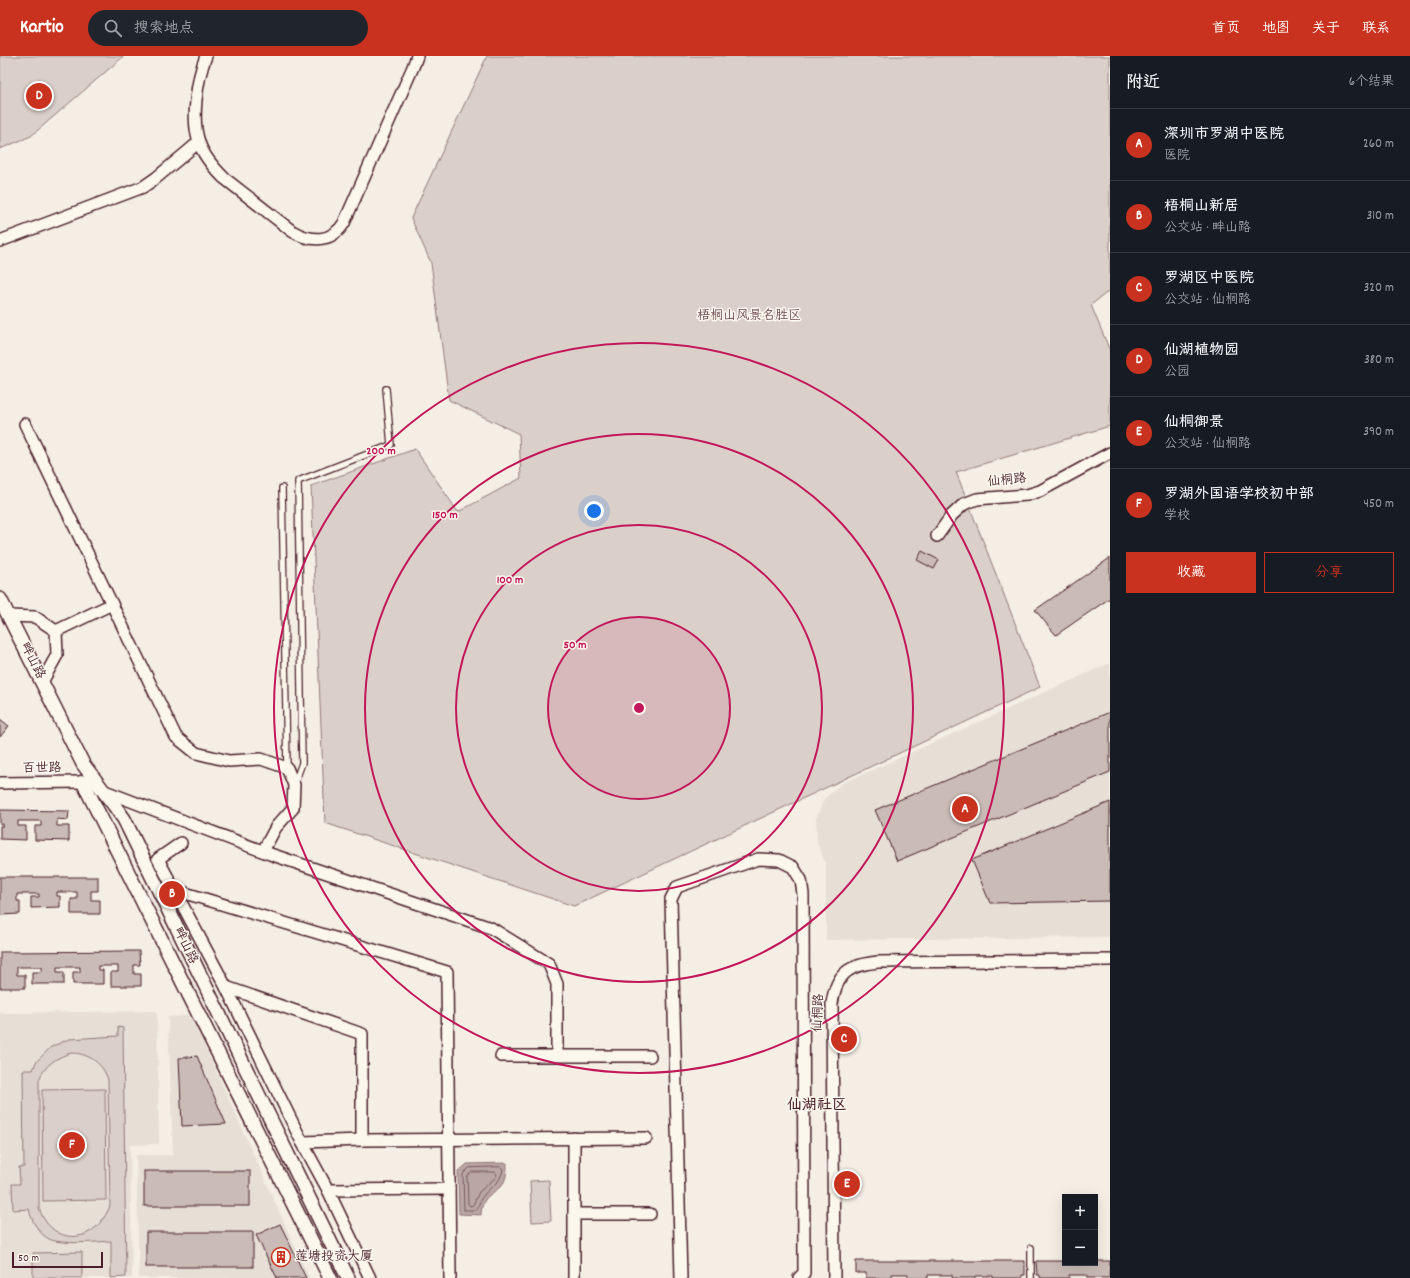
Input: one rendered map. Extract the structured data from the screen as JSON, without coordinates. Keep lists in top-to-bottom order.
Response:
{
  "streets": {
    "street": ["仙桐路", "畔山路", "百世路"]
  },
  "crossings": [
    ["畔山路", "百世路"]
  ],
  "districts": ["仙湖社区"],
  "parks": ["梧桐山风景名胜区"],
  "places": {
    "building": ["莲塘投资大厦"]
  },
  "scale_bar": "50 m",
  "page": {
    "header": "Kartio",
    "search": "搜索地点",
    "nav": [
      "首页",
      "地图",
      "关于",
      "联系"
    ],
    "heading": ["附近", "6个结果"],
    "pins": [
      "D",
      "A",
      "B",
      "C",
      "F",
      "E"
    ],
    "list": [
      {
        "mark": "A",
        "name": "深圳市罗湖中医院",
        "note": "医院",
        "value": "260 m"
      },
      {
        "mark": "B",
        "name": "梧桐山新居",
        "note": "公交站 · 畔山路",
        "value": "310 m"
      },
      {
        "mark": "C",
        "name": "罗湖区中医院",
        "note": "公交站 · 仙桐路",
        "value": "320 m"
      },
      {
        "mark": "D",
        "name": "仙湖植物园",
        "note": "公园",
        "value": "380 m"
      },
      {
        "mark": "E",
        "name": "仙桐御景",
        "note": "公交站 · 仙桐路",
        "value": "390 m"
      },
      {
        "mark": "F",
        "name": "罗湖外国语学校初中部",
        "note": "学校",
        "value": "450 m"
      }
    ],
    "buttons": ["收藏", "分享"],
    "map_buttons": ["+", "−"],
    "scale": "50 m"
  },
  "rings": [
    "200 m",
    "150 m",
    "100 m",
    "50 m"
  ]
}
